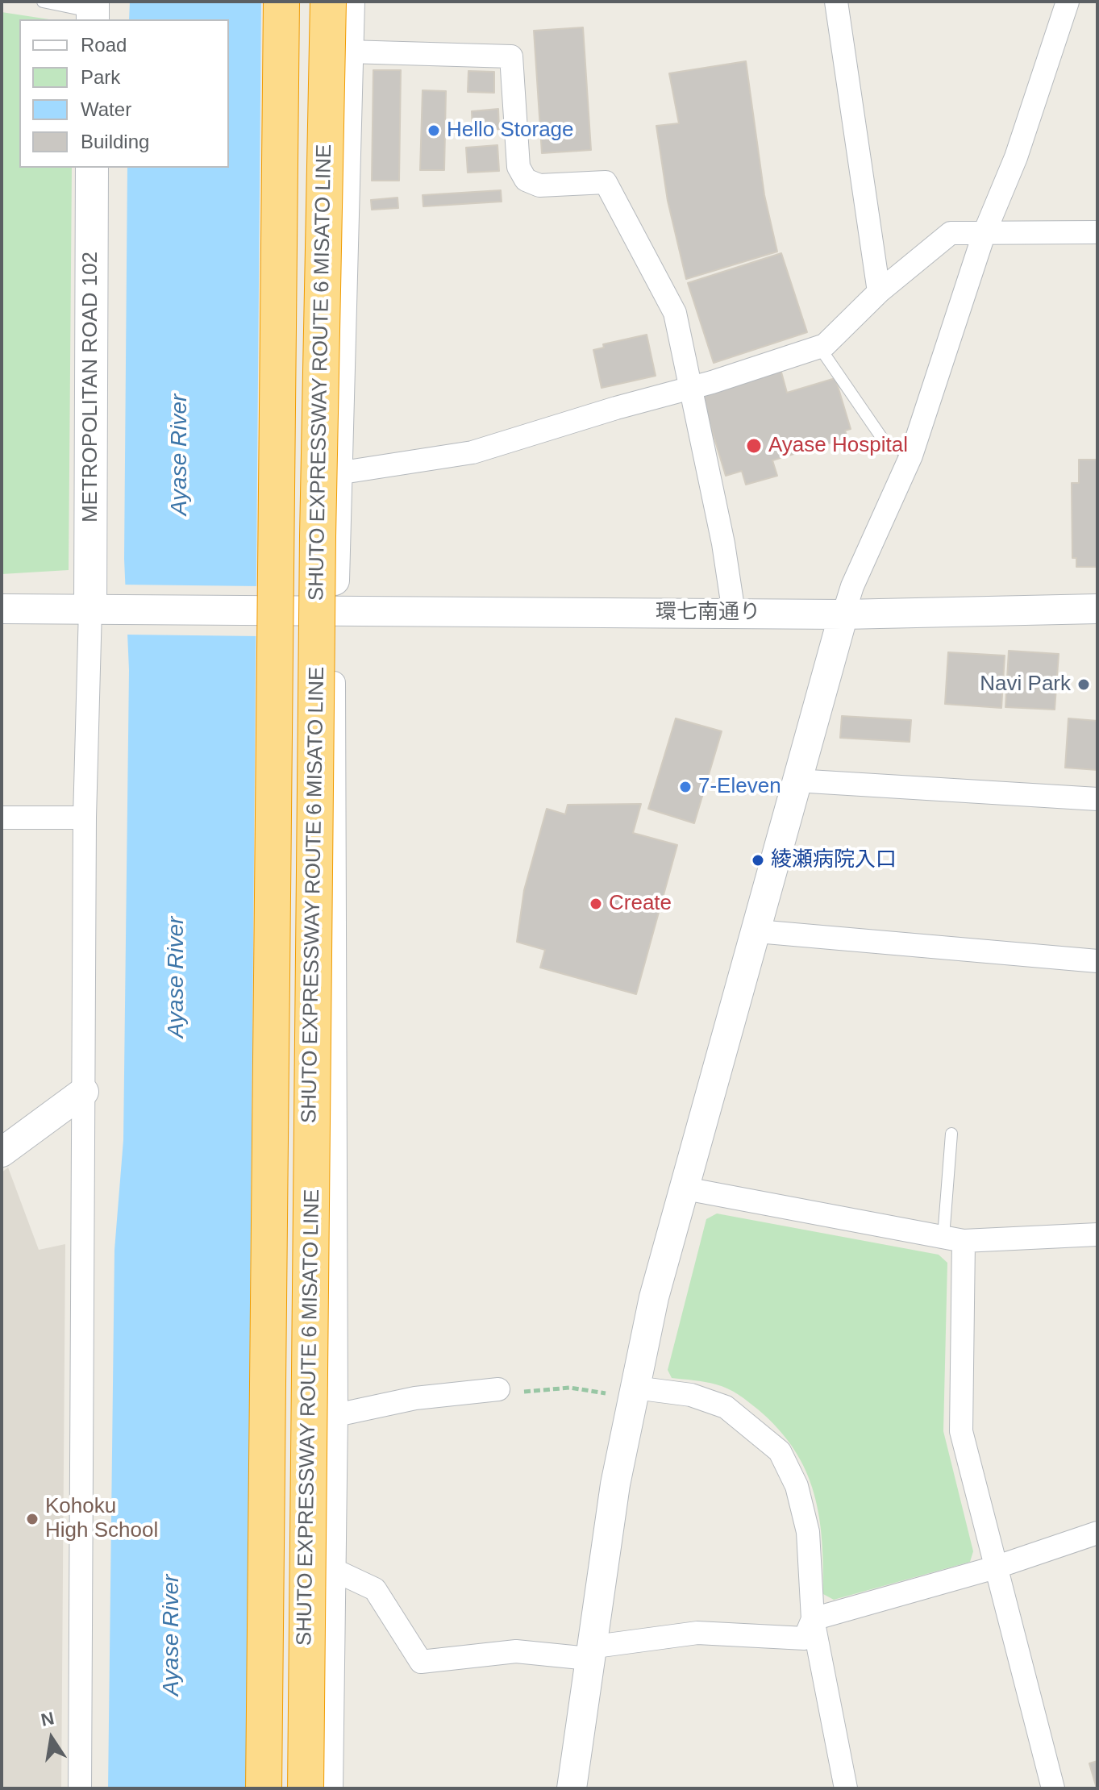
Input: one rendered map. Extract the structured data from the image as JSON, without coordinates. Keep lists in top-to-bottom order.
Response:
{
  "streets": {
    "highway": ["SHUTO EXPRESSWAY ROUTE 6 MISATO LINE"],
    "main road": ["METROPOLITAN ROAD 102"],
    "street": ["環七南通り"]
  },
  "crossings": [
    ["METROPOLITAN ROAD 102", "環七南通り"]
  ],
  "water": ["Ayase River"],
  "places": [
    "Hello Storage",
    "Ayase Hospital",
    "Navi Park",
    "7-Eleven",
    "綾瀬病院入口",
    "Create",
    "Kohoku High School"
  ],
  "legend": [
    "Road",
    "Park",
    "Water",
    "Building"
  ],
  "north": "top"
}
